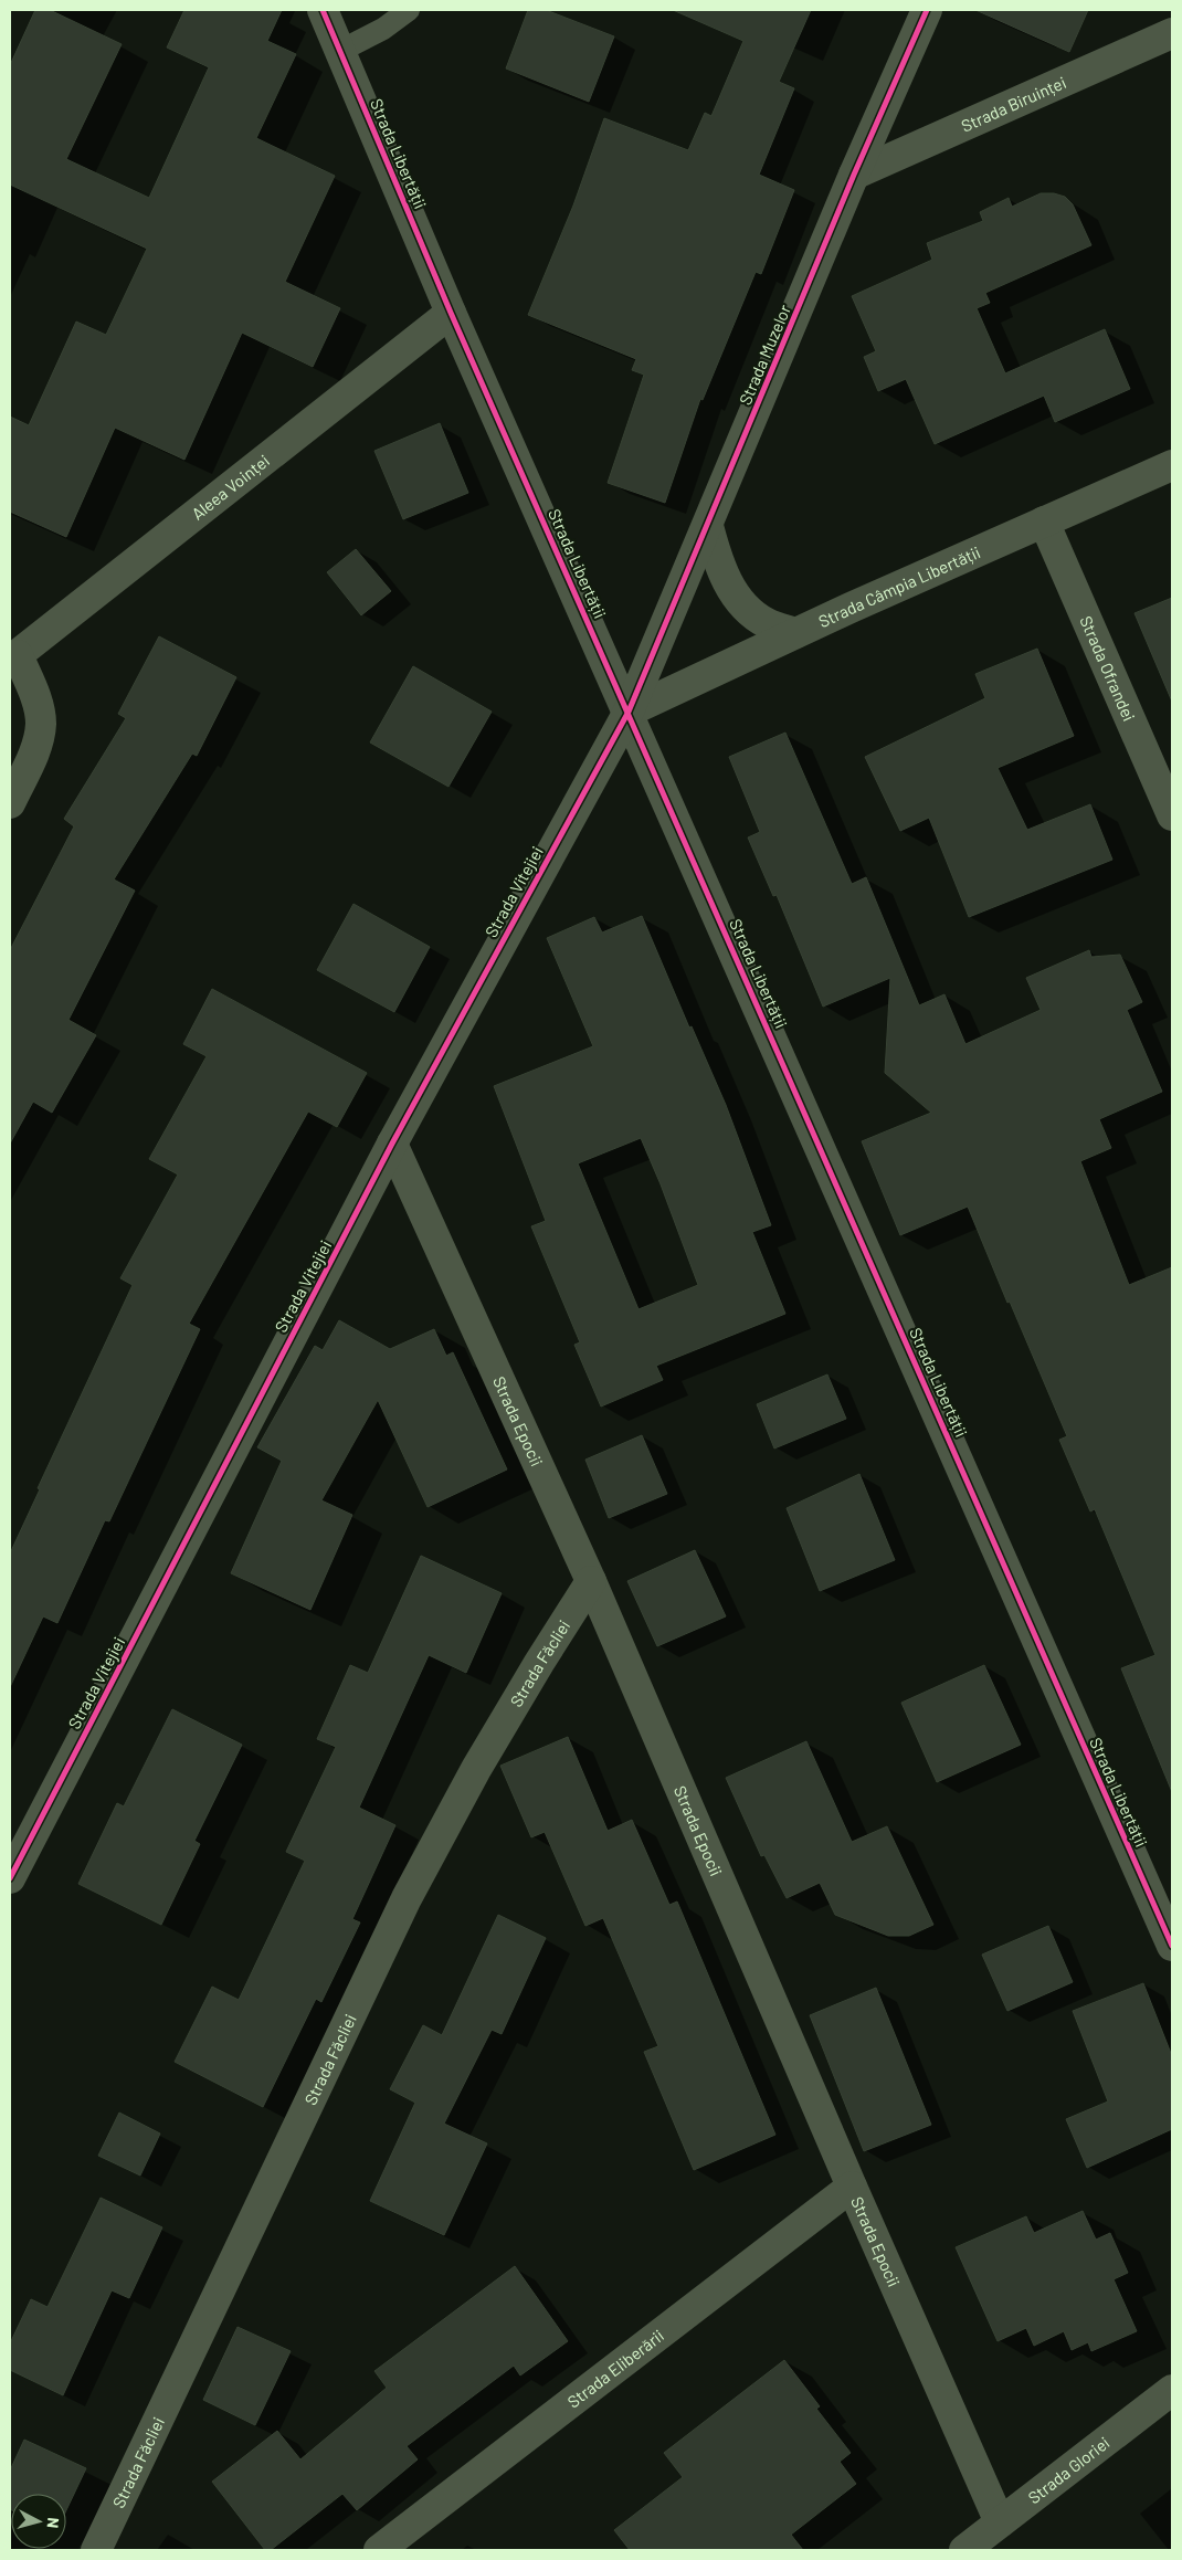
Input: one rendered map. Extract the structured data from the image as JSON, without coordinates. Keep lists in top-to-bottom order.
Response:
{
  "streets": {
    "street": [
      "Strada Biruinței",
      "Strada Libertății",
      "Strada Muzelor",
      "Aleea Voinței",
      "Strada Câmpia Libertății",
      "Strada Ofrandei",
      "Strada Vitejiei",
      "Strada Epocii",
      "Strada Făcliei",
      "Strada Eliberării",
      "Strada Gloriei"
    ]
  },
  "crossings": [
    ["Strada Biruinței", "Strada Muzelor"],
    ["Strada Libertății", "Strada Muzelor"],
    ["Strada Libertății", "Aleea Voinței"],
    ["Strada Libertății", "Strada Câmpia Libertății"],
    ["Strada Libertății", "Strada Vitejiei"],
    ["Strada Muzelor", "Strada Câmpia Libertății"],
    ["Strada Muzelor", "Strada Vitejiei"],
    ["Strada Câmpia Libertății", "Strada Ofrandei"],
    ["Strada Câmpia Libertății", "Strada Vitejiei"],
    ["Strada Vitejiei", "Strada Epocii"],
    ["Strada Epocii", "Strada Făcliei"],
    ["Strada Epocii", "Strada Eliberării"],
    ["Strada Epocii", "Strada Gloriei"]
  ],
  "north": "right"
}
